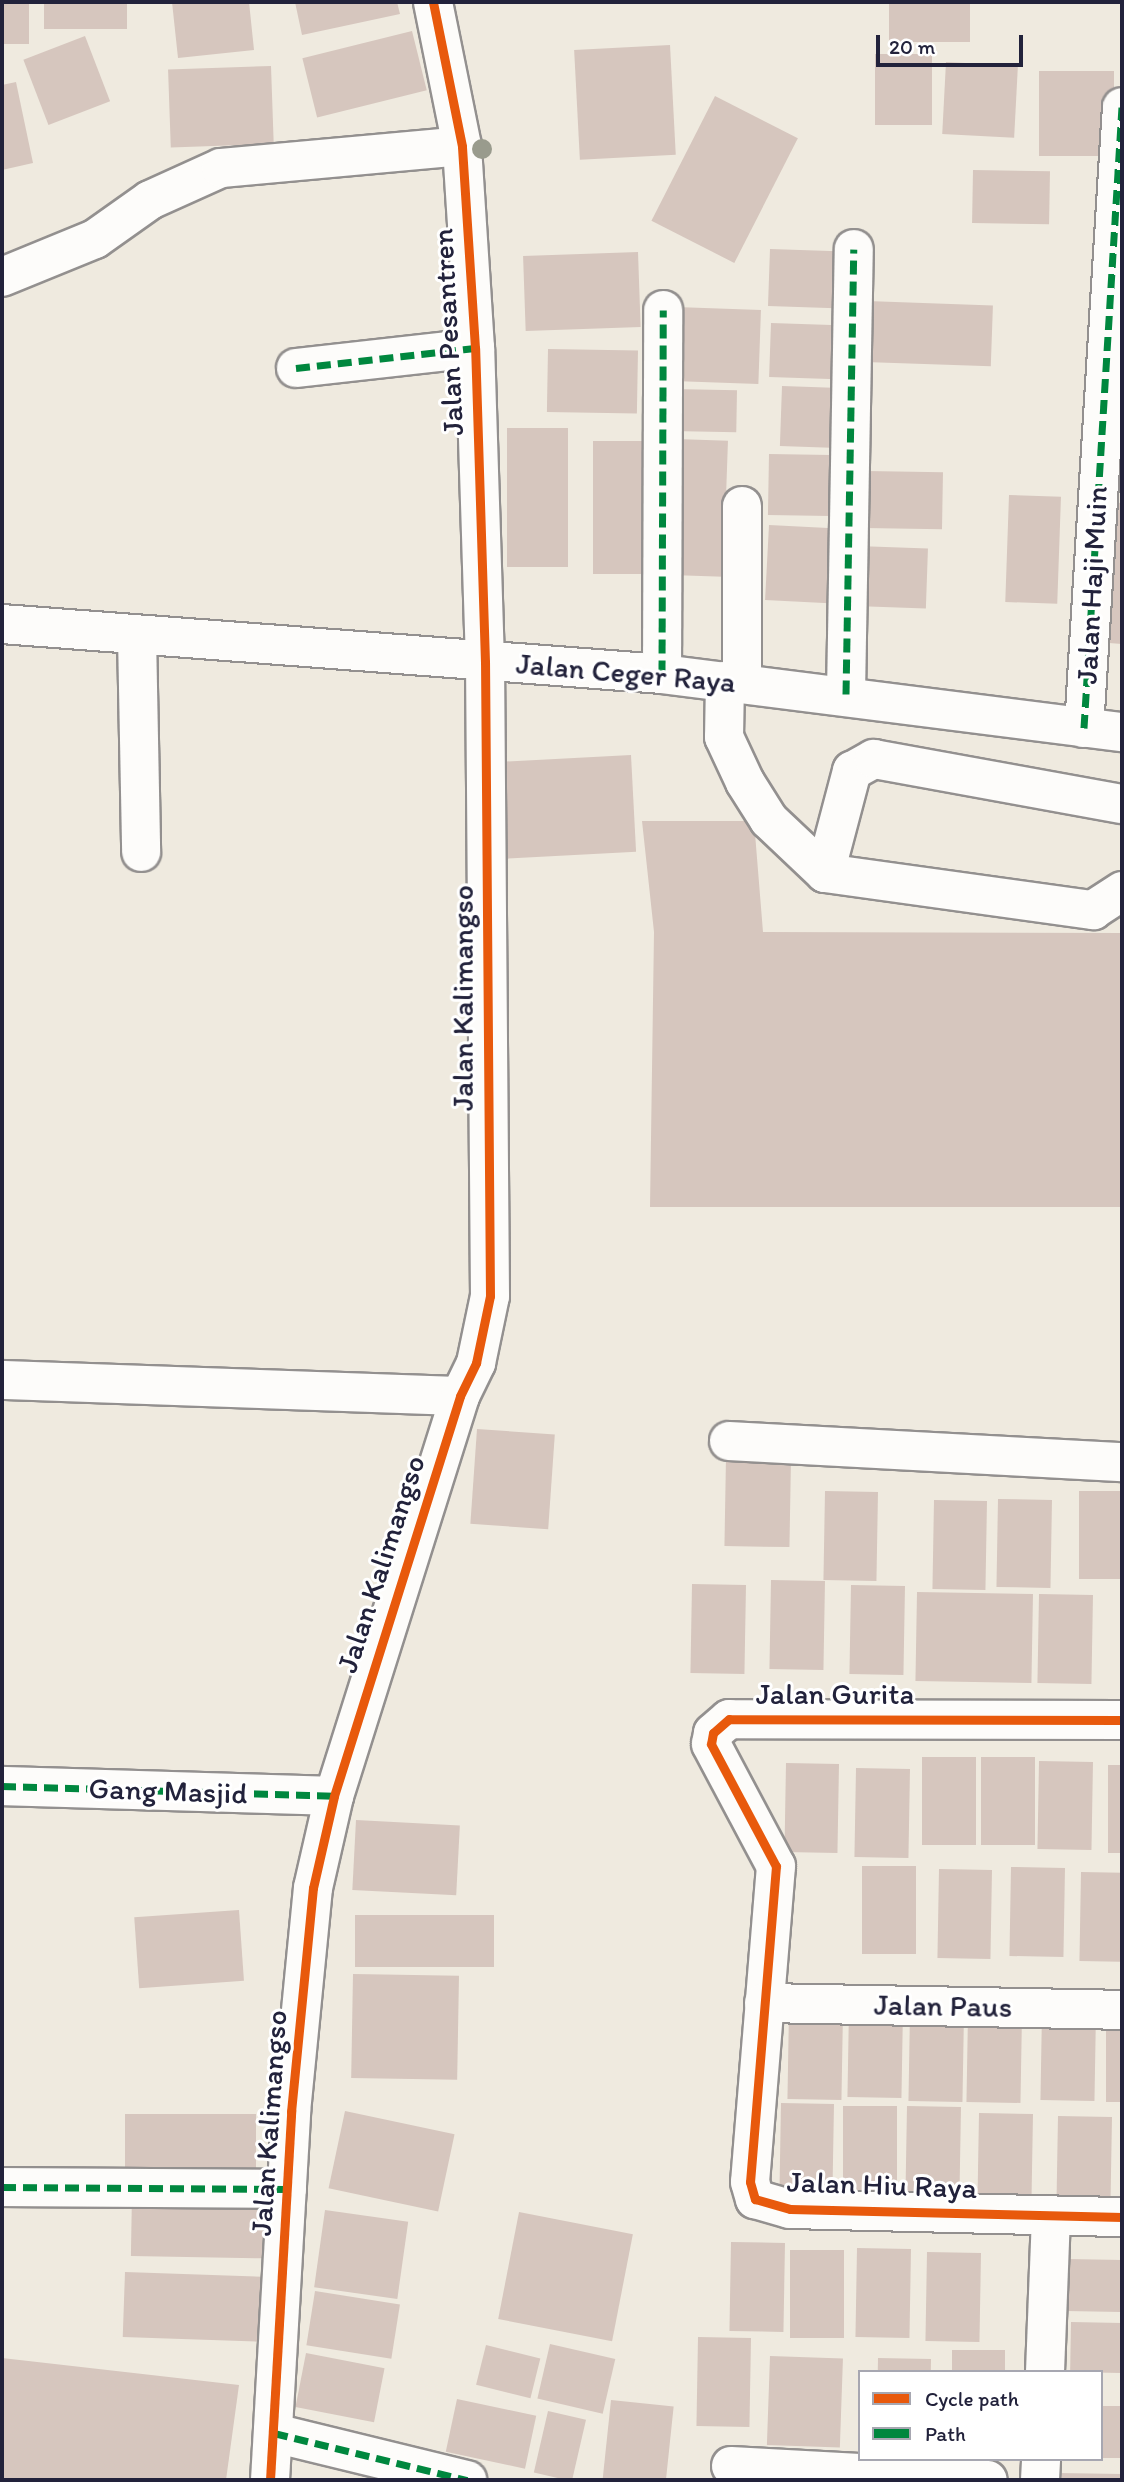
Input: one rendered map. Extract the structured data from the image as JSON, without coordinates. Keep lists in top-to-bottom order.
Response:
{
  "streets": {
    "street": [
      "Jalan Pesantren",
      "Jalan Haji Muin",
      "Jalan Ceger Raya",
      "Jalan Kalimangso",
      "Jalan Gurita",
      "Gang Masjid",
      "Jalan Paus",
      "Jalan Hiu Raya"
    ]
  },
  "crossings": [
    ["Jalan Pesantren", "Jalan Ceger Raya"],
    ["Jalan Pesantren", "Jalan Kalimangso"],
    ["Jalan Haji Muin", "Jalan Ceger Raya"],
    ["Jalan Ceger Raya", "Jalan Kalimangso"],
    ["Jalan Kalimangso", "Gang Masjid"],
    ["Jalan Gurita", "Jalan Paus"],
    ["Jalan Gurita", "Jalan Hiu Raya"],
    ["Jalan Paus", "Jalan Hiu Raya"]
  ],
  "legend": ["Cycle path", "Path"],
  "scale_bar": "20 m"
}
